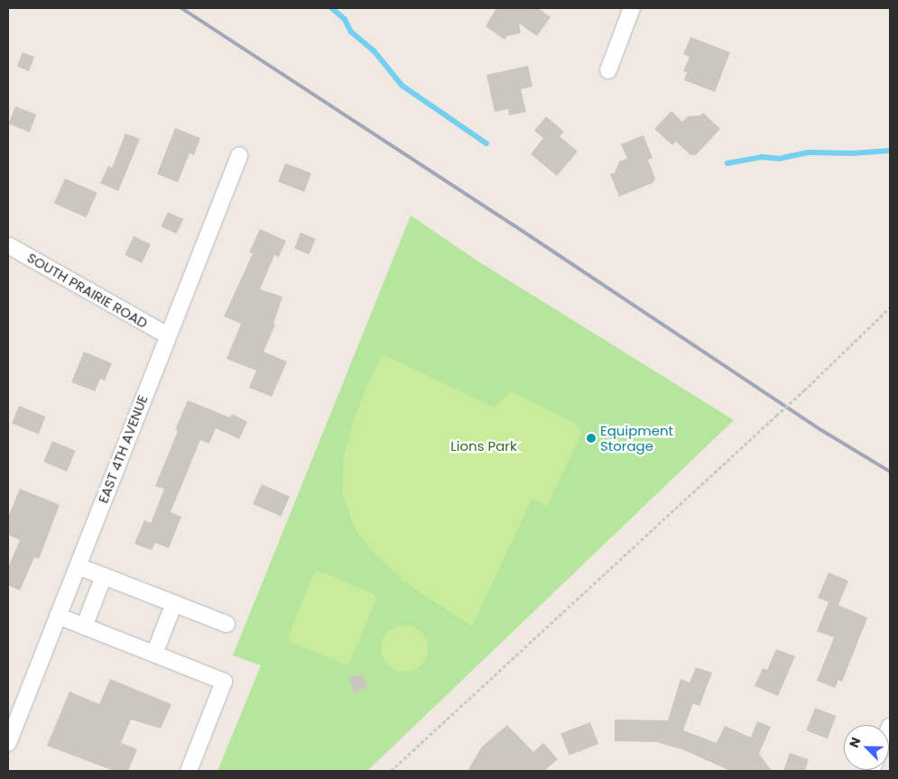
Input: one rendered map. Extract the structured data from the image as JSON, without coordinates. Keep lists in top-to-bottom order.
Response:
{
  "streets": {
    "street": ["SOUTH PRAIRIE ROAD", "EAST 4TH AVENUE"]
  },
  "crossings": [
    ["SOUTH PRAIRIE ROAD", "EAST 4TH AVENUE"]
  ],
  "parks": ["Lions Park"],
  "places": ["Equipment Storage"],
  "north": "top left"
}
